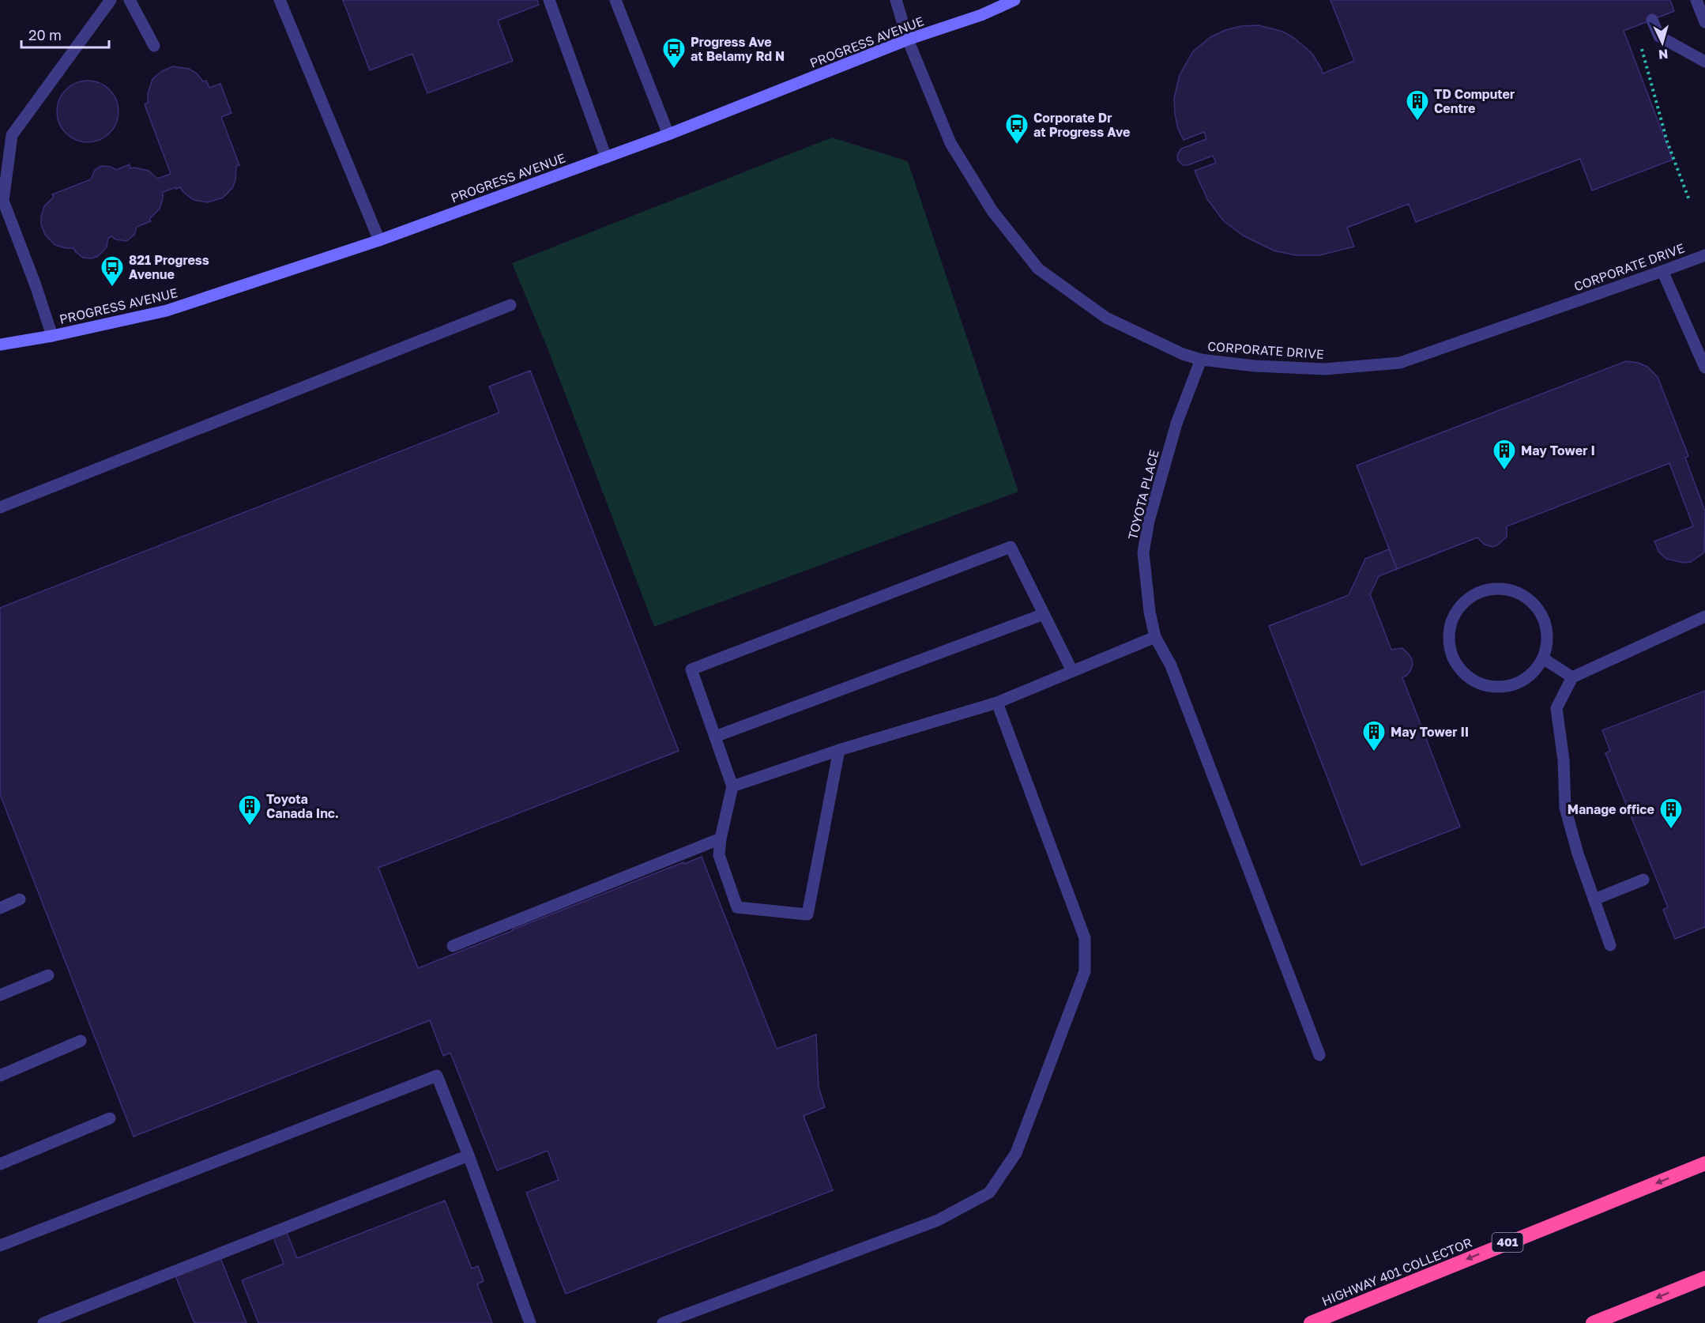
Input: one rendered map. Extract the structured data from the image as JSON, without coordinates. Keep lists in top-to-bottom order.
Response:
{
  "streets": {
    "highway": ["401", "HIGHWAY 401 COLLECTOR"],
    "main road": ["PROGRESS AVENUE"],
    "street": ["CORPORATE DRIVE", "TOYOTA PLACE"]
  },
  "crossings": [
    ["PROGRESS AVENUE", "CORPORATE DRIVE"],
    ["CORPORATE DRIVE", "TOYOTA PLACE"]
  ],
  "one_way": ["HIGHWAY 401 COLLECTOR"],
  "places": {
    "bus stop": ["Progress Ave at Belamy Rd N", "Corporate Dr at Progress Ave", "821 Progress Avenue"],
    "building": [
      "TD Computer Centre",
      "May Tower I",
      "May Tower II",
      "Toyota Canada Inc.",
      "Manage office"
    ]
  },
  "scale_bar": "20 m",
  "north": "bottom"
}
